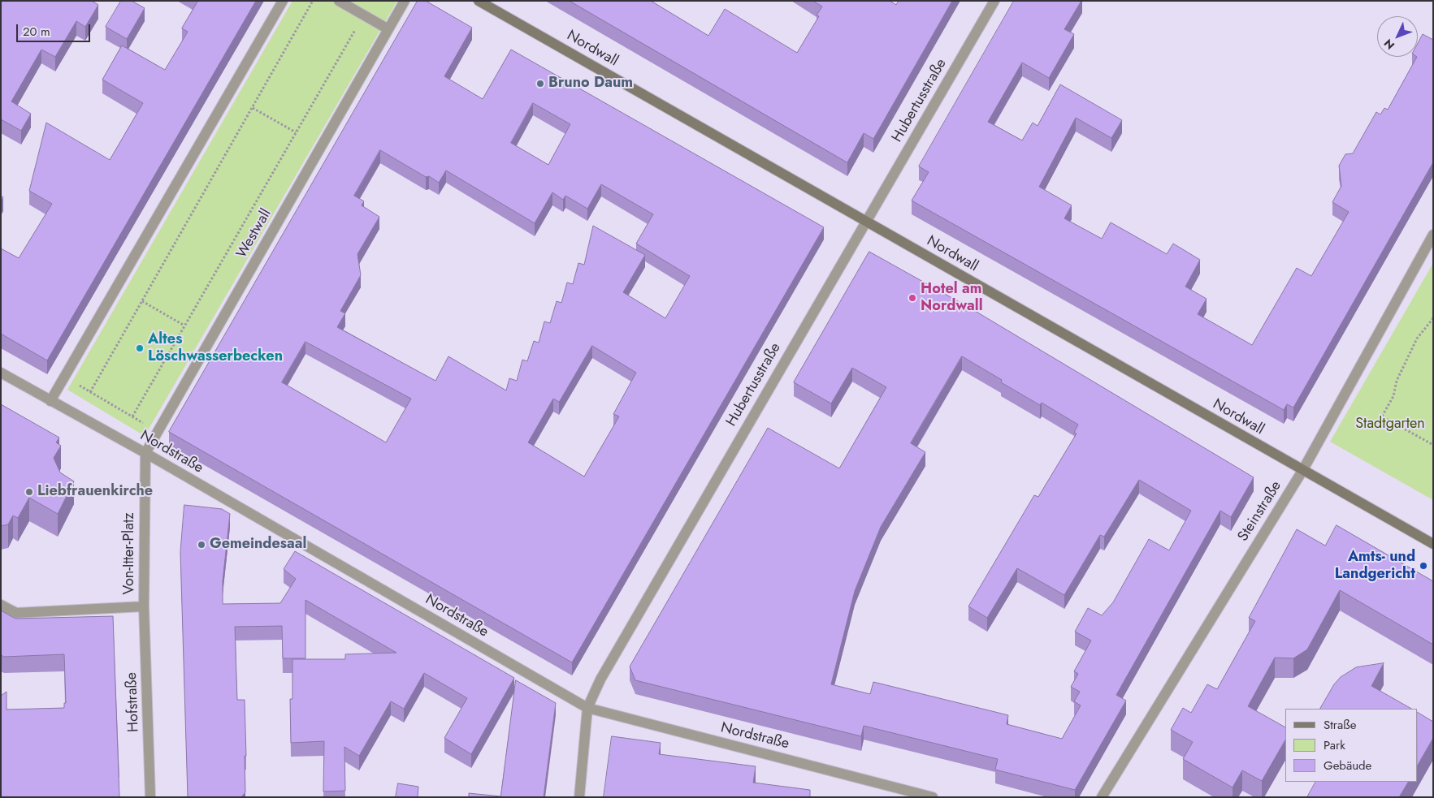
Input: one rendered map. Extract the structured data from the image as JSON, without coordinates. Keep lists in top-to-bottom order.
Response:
{
  "streets": {
    "street": [
      "Nordwall",
      "Hubertusstraße",
      "Westwall",
      "Nordstraße",
      "Steinstraße",
      "Von-Itter-Platz",
      "Hofstraße"
    ]
  },
  "crossings": [
    ["Nordwall", "Hubertusstraße"],
    ["Nordwall", "Steinstraße"],
    ["Hubertusstraße", "Nordstraße"],
    ["Westwall", "Nordstraße"],
    ["Westwall", "Von-Itter-Platz"],
    ["Nordstraße", "Von-Itter-Platz"],
    ["Von-Itter-Platz", "Hofstraße"]
  ],
  "parks": ["Stadtgarten"],
  "places": [
    "Bruno Daum",
    "Hotel am Nordwall",
    "Altes Löschwasserbecken",
    "Liebfrauenkirche",
    "Gemeindesaal",
    "Amts- und Landgericht"
  ],
  "legend": ["Straße", "Park", "Gebäude"],
  "scale_bar": "20 m",
  "north": "bottom left"
}
